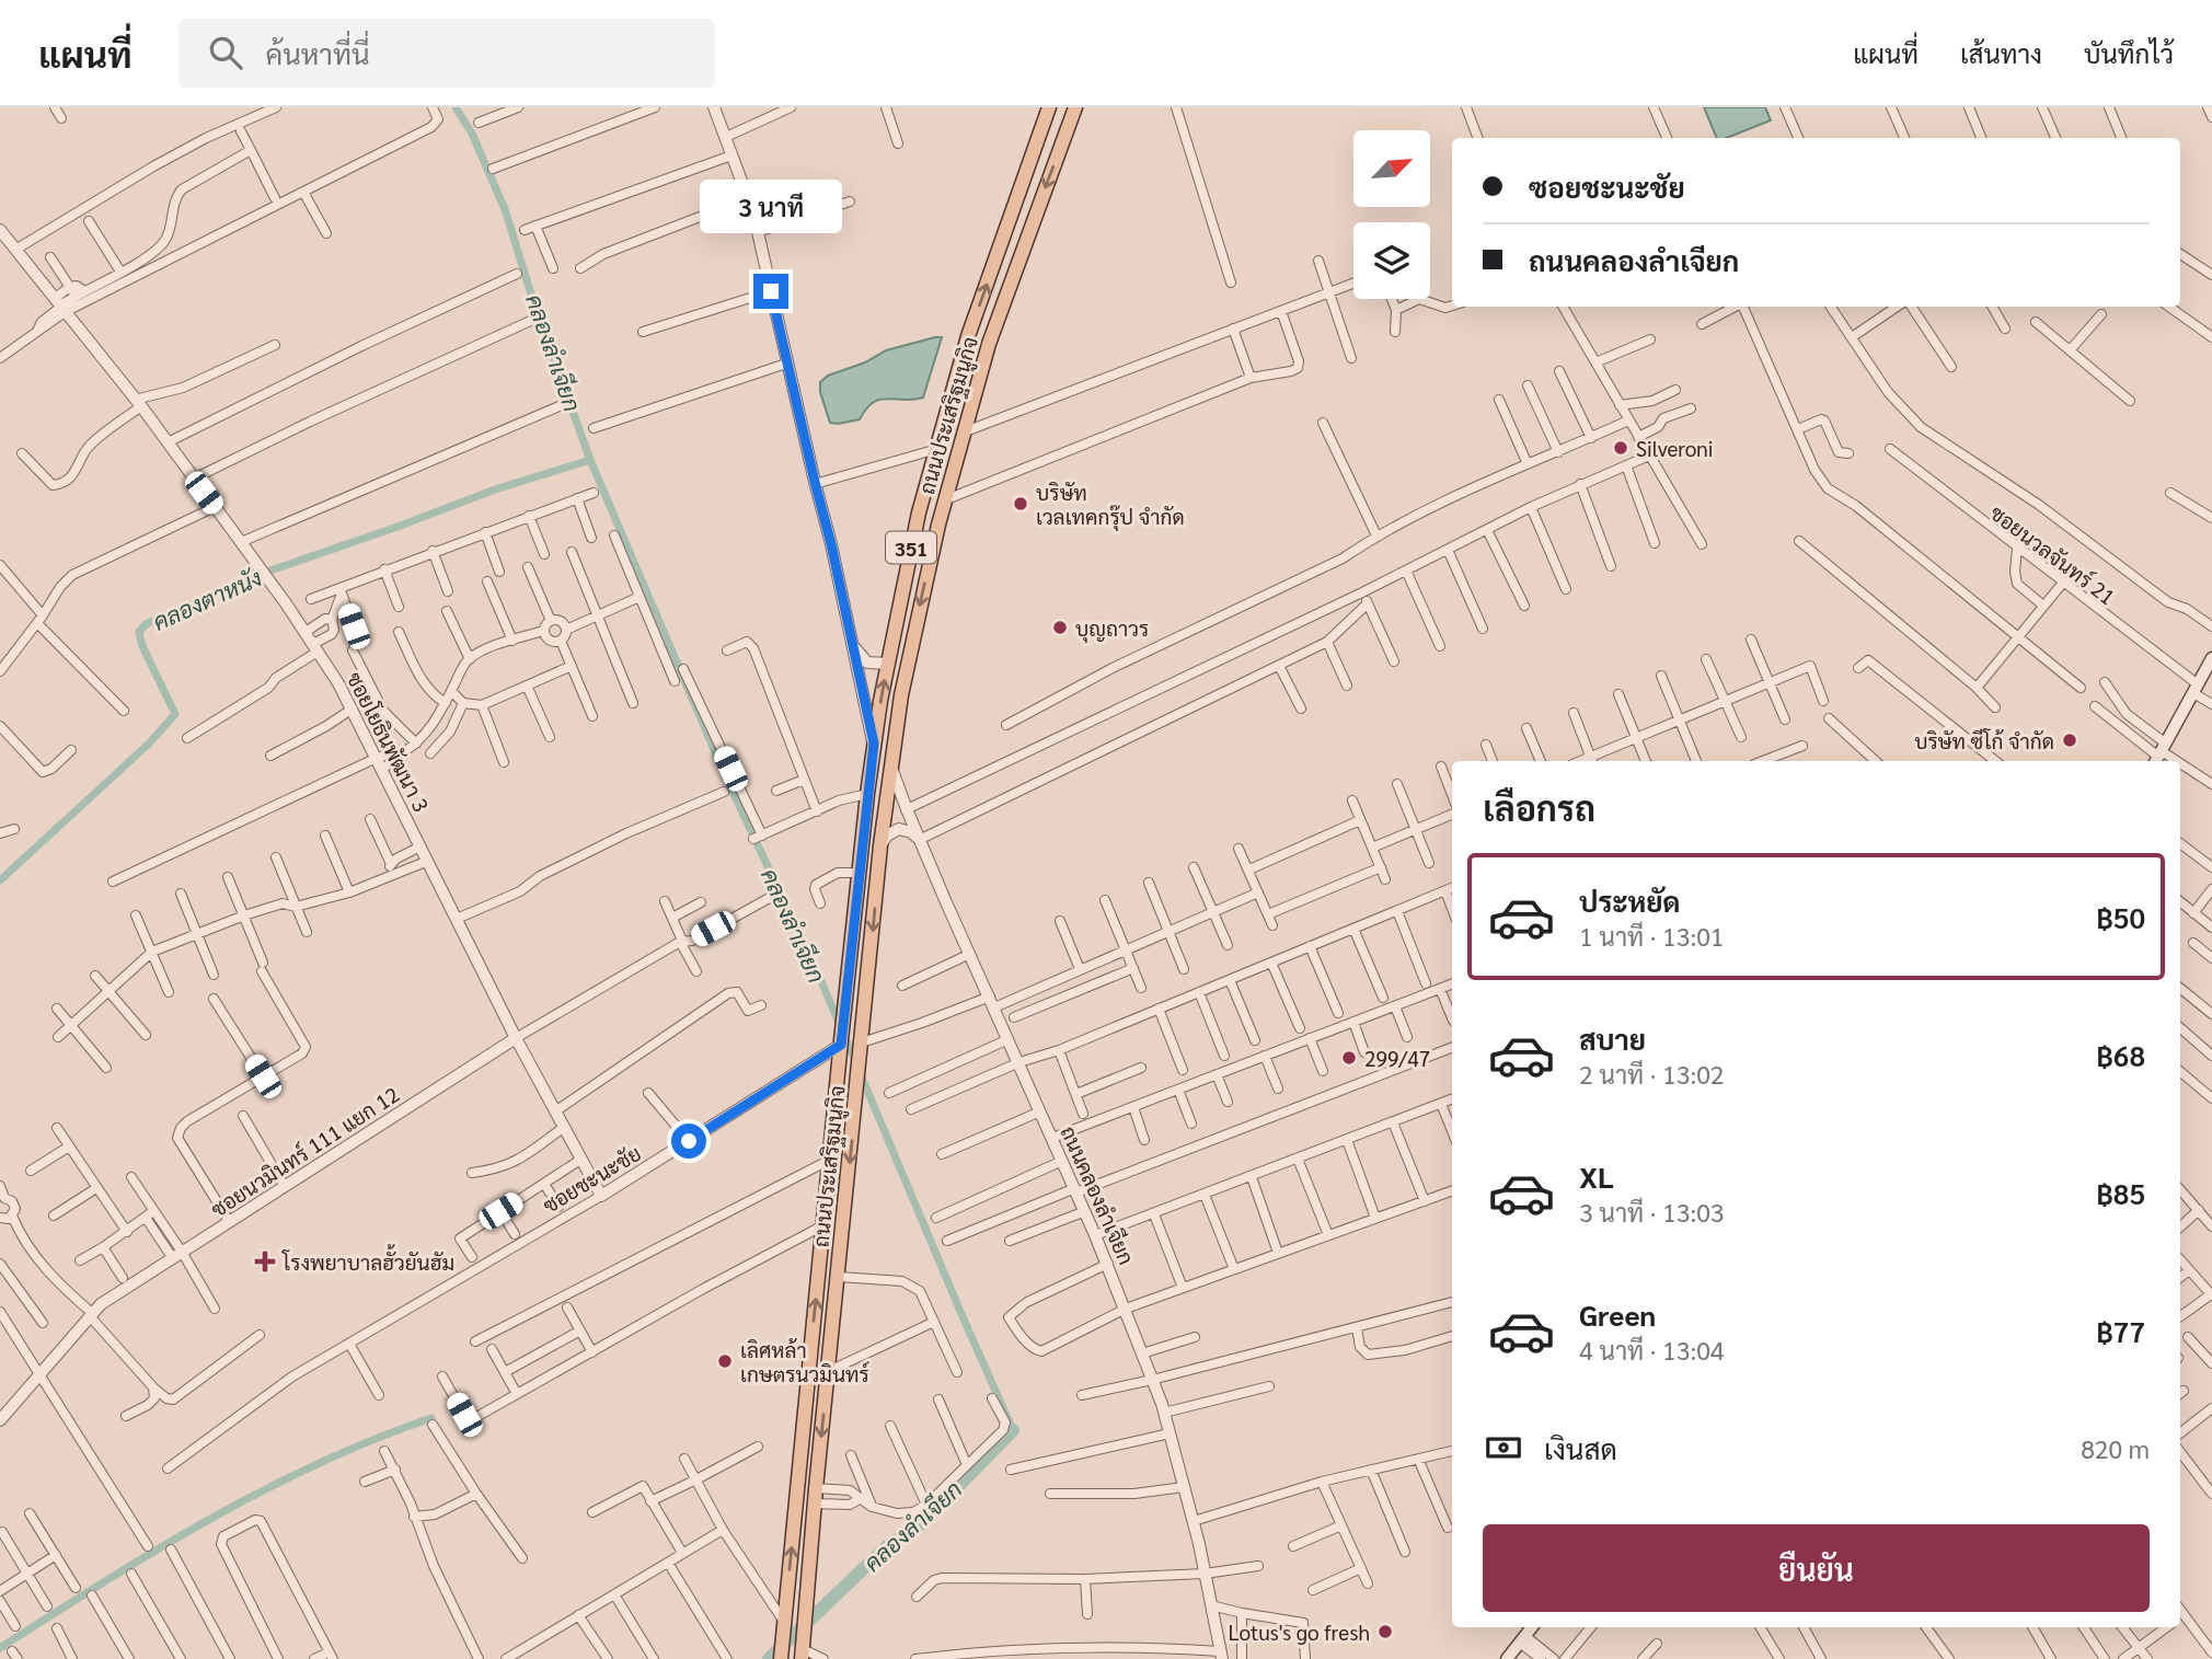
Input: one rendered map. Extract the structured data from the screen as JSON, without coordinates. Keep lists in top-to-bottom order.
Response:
{
  "streets": {
    "main road": ["ถนนประเสริฐมนูกิจ", "351"],
    "street": [
      "ซอยนวลจันทร์ 21",
      "ซอยโยธินพัฒนา 3",
      "ซอยนวมินทร์ 111 แยก 12",
      "ซอยชะนะชัย",
      "ถนนคลองลำเจียก"
    ]
  },
  "crossings": [
    ["ถนนประเสริฐมนูกิจ", "ซอยชะนะชัย"],
    ["ถนนประเสริฐมนูกิจ", "ถนนคลองลำเจียก"],
    ["ซอยโยธินพัฒนา 3", "ซอยนวมินทร์ 111 แยก 12"],
    ["ซอยโยธินพัฒนา 3", "ซอยชะนะชัย"]
  ],
  "water": ["คลองลำเจียก", "คลองตาหนัง"],
  "places": {
    "other": [
      "Silveroni",
      "บริษัท เวลเทคกรุ๊ป จำกัด",
      "บุญถาวร",
      "บริษัท ซีโก้ จำกัด",
      "299/47",
      "เลิศหล้า เกษตรนวมินทร์",
      "Lotus's go fresh"
    ],
    "health": ["โรงพยาบาลฮั้วยันฮัม"]
  },
  "north": "top right",
  "page": {
    "header": "แผนที่",
    "search": "ค้นหาที่นี่",
    "nav": ["แผนที่", "เส้นทาง", "บันทึกไว้"],
    "banner": ["ซอยชะนะชัย", "ถนนคลองลำเจียก"],
    "bubble": "3 นาที",
    "heading": "เลือกรถ",
    "list": [
      {
        "name": "ประหยัด",
        "note": "1 นาที · 13:01",
        "value": "฿50"
      },
      {
        "name": "สบาย",
        "note": "2 นาที · 13:02",
        "value": "฿68"
      },
      {
        "name": "XL",
        "note": "3 นาที · 13:03",
        "value": "฿85"
      },
      {
        "name": "Green",
        "note": "4 นาที · 13:04",
        "value": "฿77"
      }
    ],
    "pay": ["เงินสด", "820 m"],
    "buttons": "ยืนยัน"
  }
}
